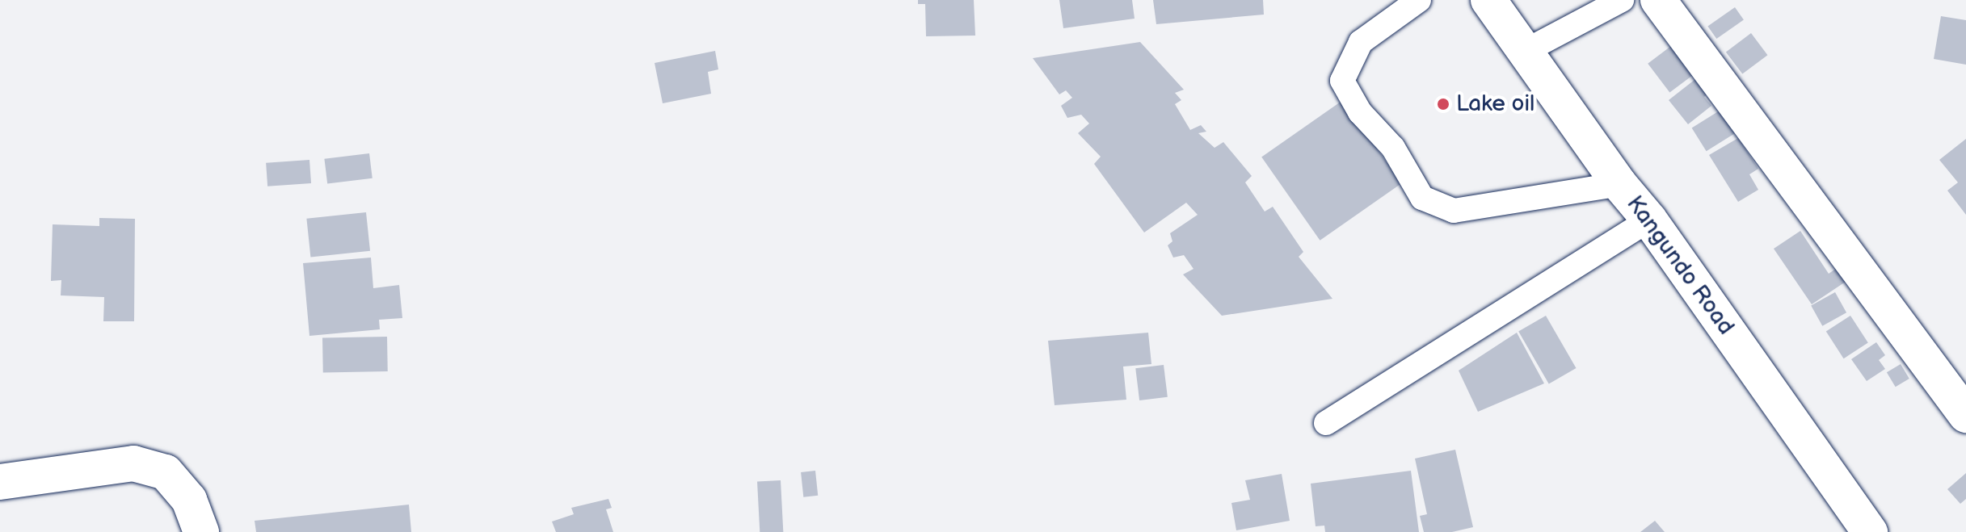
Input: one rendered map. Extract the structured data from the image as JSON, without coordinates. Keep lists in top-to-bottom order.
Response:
{
  "streets": {
    "main road": ["Kangundo Road"]
  },
  "places": ["Lake oil"]
}
